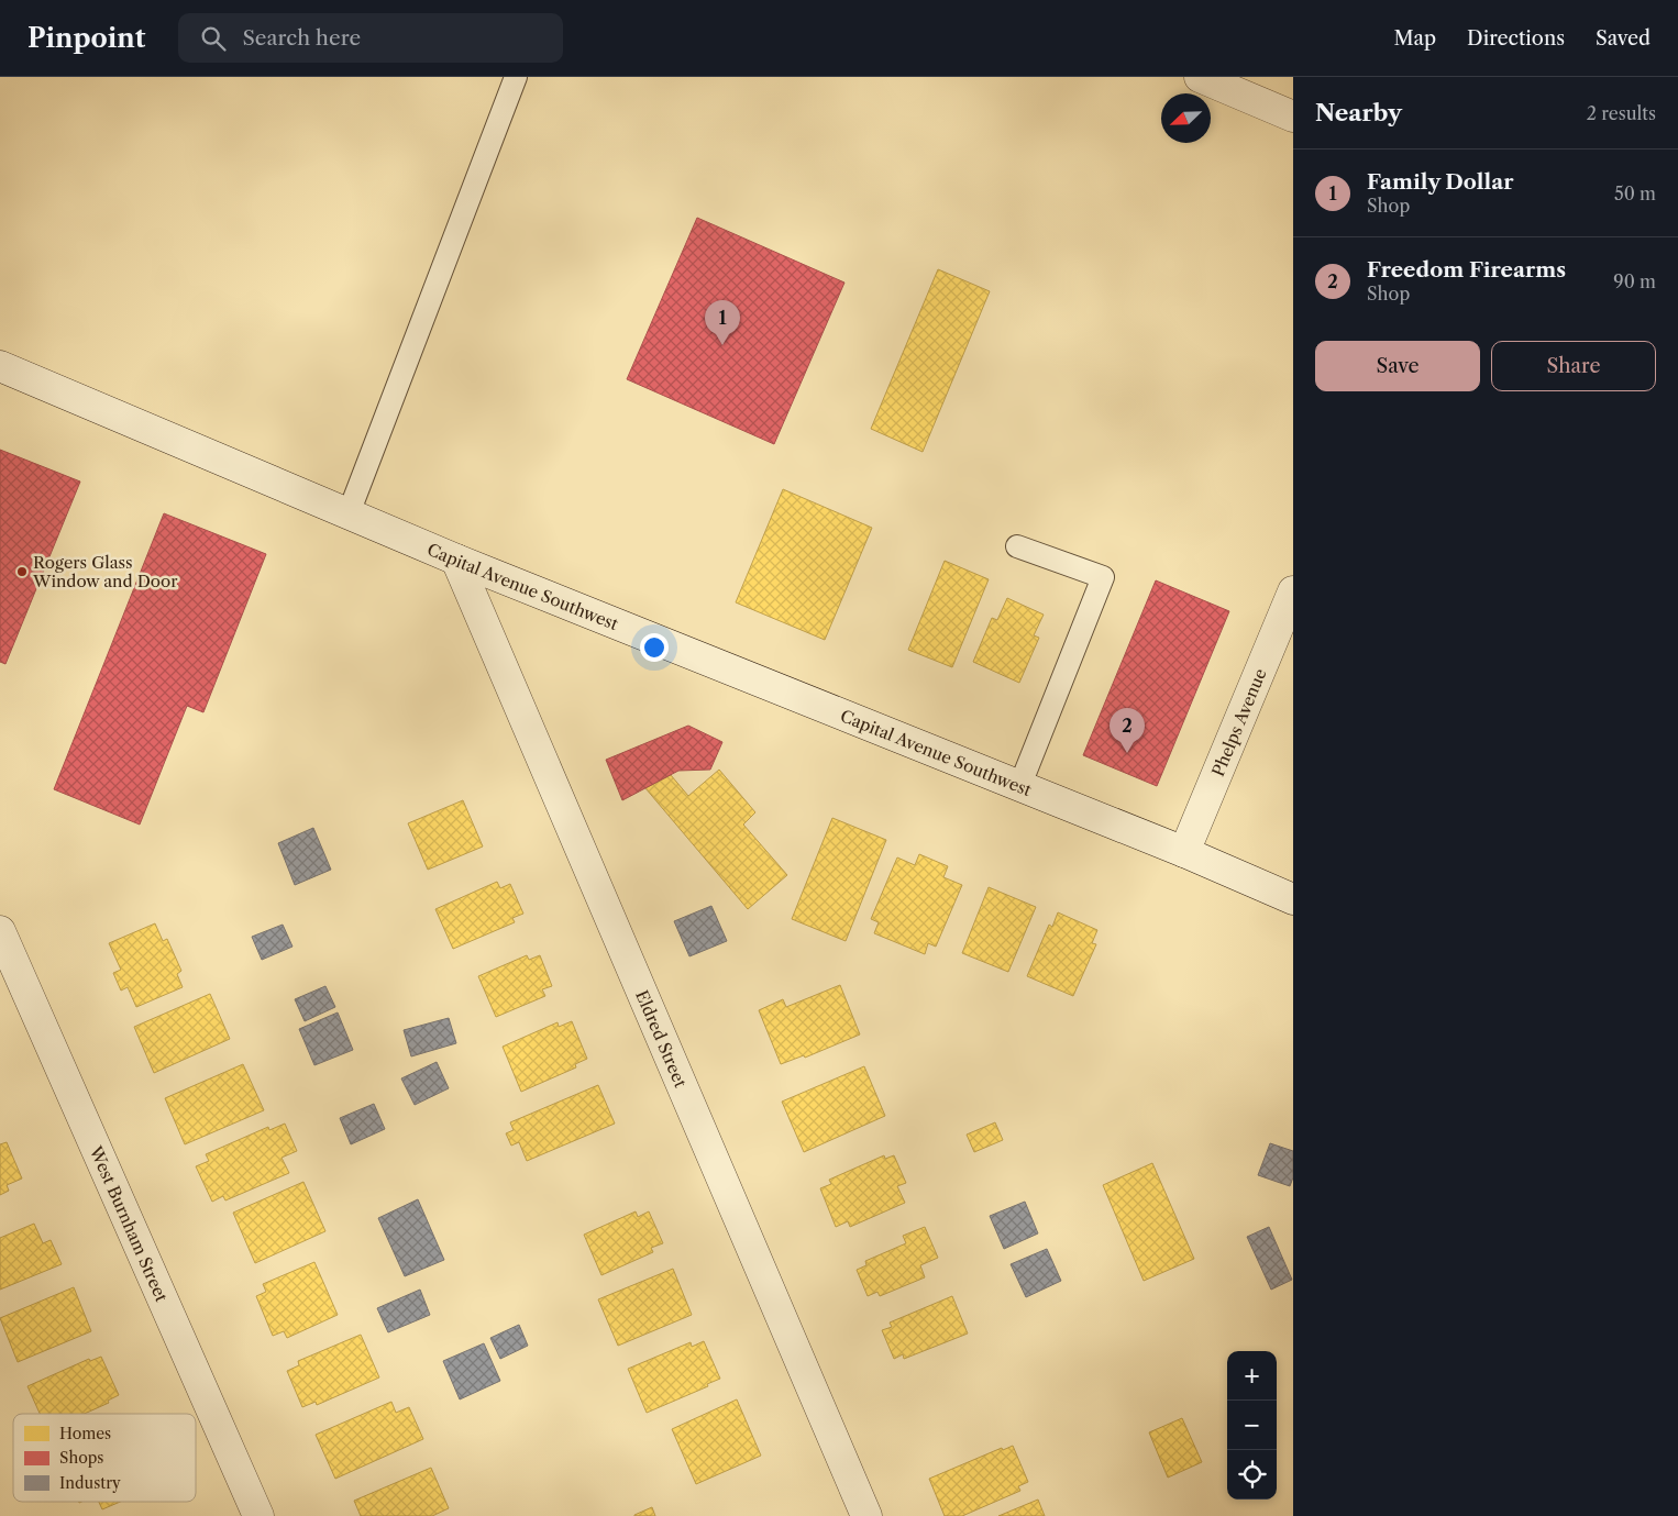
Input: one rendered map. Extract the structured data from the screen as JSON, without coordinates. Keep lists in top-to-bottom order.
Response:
{
  "streets": {
    "street": [
      "Capital Avenue Southwest",
      "Phelps Avenue",
      "Eldred Street",
      "West Burnham Street"
    ]
  },
  "crossings": [
    ["Capital Avenue Southwest", "Phelps Avenue"],
    ["Capital Avenue Southwest", "Eldred Street"]
  ],
  "places": ["Rogers Glass Window and Door"],
  "legend": ["Homes", "Shops", "Industry"],
  "north": "bottom left",
  "page": {
    "header": "Pinpoint",
    "search": "Search here",
    "nav": ["Map", "Directions", "Saved"],
    "heading": ["Nearby", "2 results"],
    "list": [
      {
        "mark": "1",
        "name": "Family Dollar",
        "note": "Shop",
        "value": "50 m"
      },
      {
        "mark": "2",
        "name": "Freedom Firearms",
        "note": "Shop",
        "value": "90 m"
      }
    ],
    "pins": ["1", "2"],
    "buttons": ["Save", "Share"],
    "map_buttons": ["+", "−"]
  }
}
